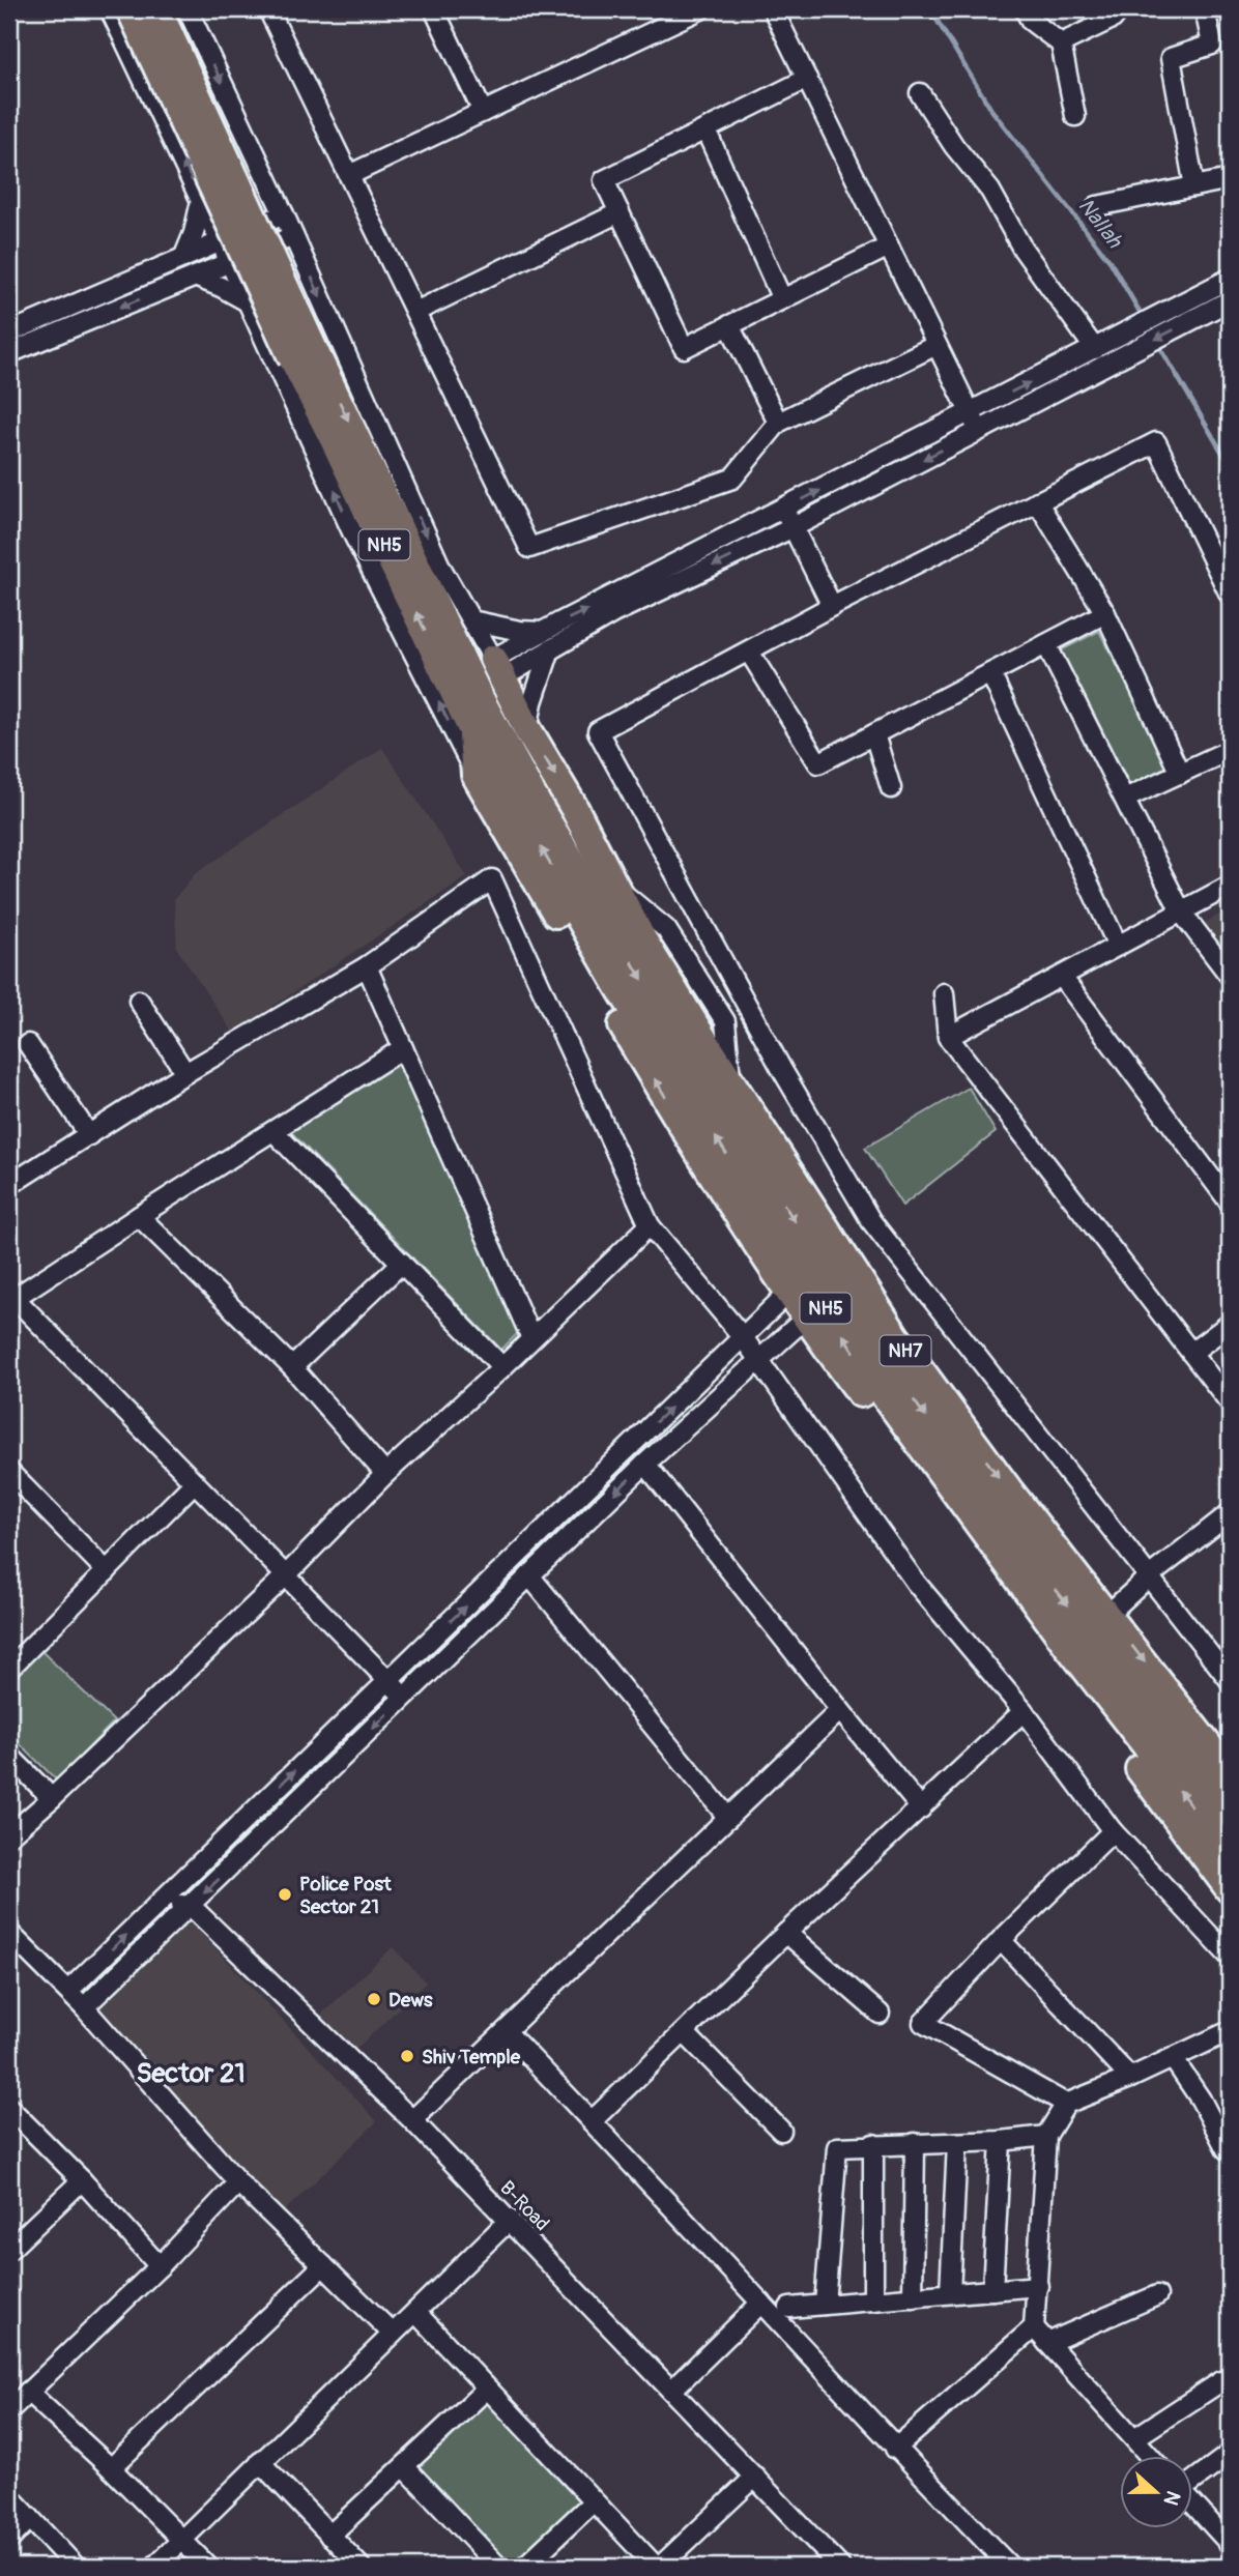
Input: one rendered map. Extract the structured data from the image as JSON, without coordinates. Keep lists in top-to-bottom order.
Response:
{
  "streets": {
    "highway": ["NH5", "NH7"],
    "street": ["B-Road"]
  },
  "crossings": [
    ["NH5", "NH7"]
  ],
  "districts": ["Sector 21"],
  "water": ["Nallah"],
  "places": ["Police Post Sector 21", "Dews", "Shiv Temple"],
  "north": "right"
}
